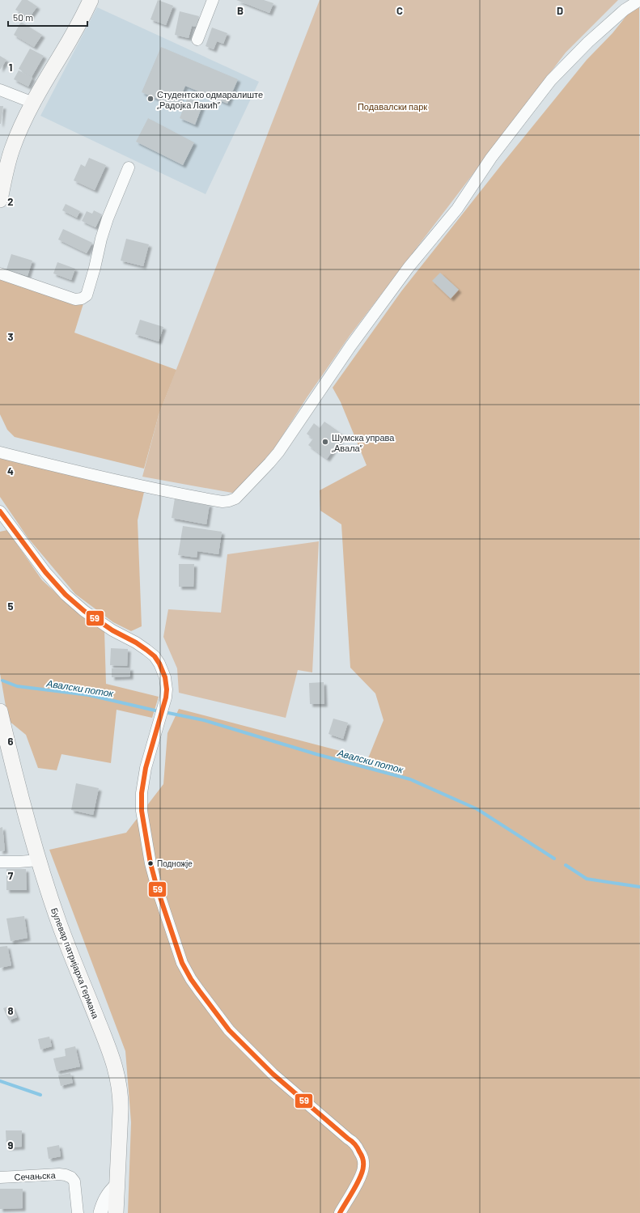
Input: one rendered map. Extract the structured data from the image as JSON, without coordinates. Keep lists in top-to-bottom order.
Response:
{
  "streets": {
    "main road": ["Булевар патријарха Германа"],
    "street": ["Сечањска"]
  },
  "water": ["Авалски поток"],
  "parks": ["Подавалски парк"],
  "places": ["Студентско одмаралиште „Радојка Лакић”", "Шумска управа „Авала”", "Подножје"],
  "lines": ["transit line 59"],
  "scale_bar": "50 m",
  "grid": {
    "columns": ["B", "C", "D"],
    "rows": [
      "1",
      "2",
      "3",
      "4",
      "5",
      "6",
      "7",
      "8",
      "9"
    ]
  }
}
